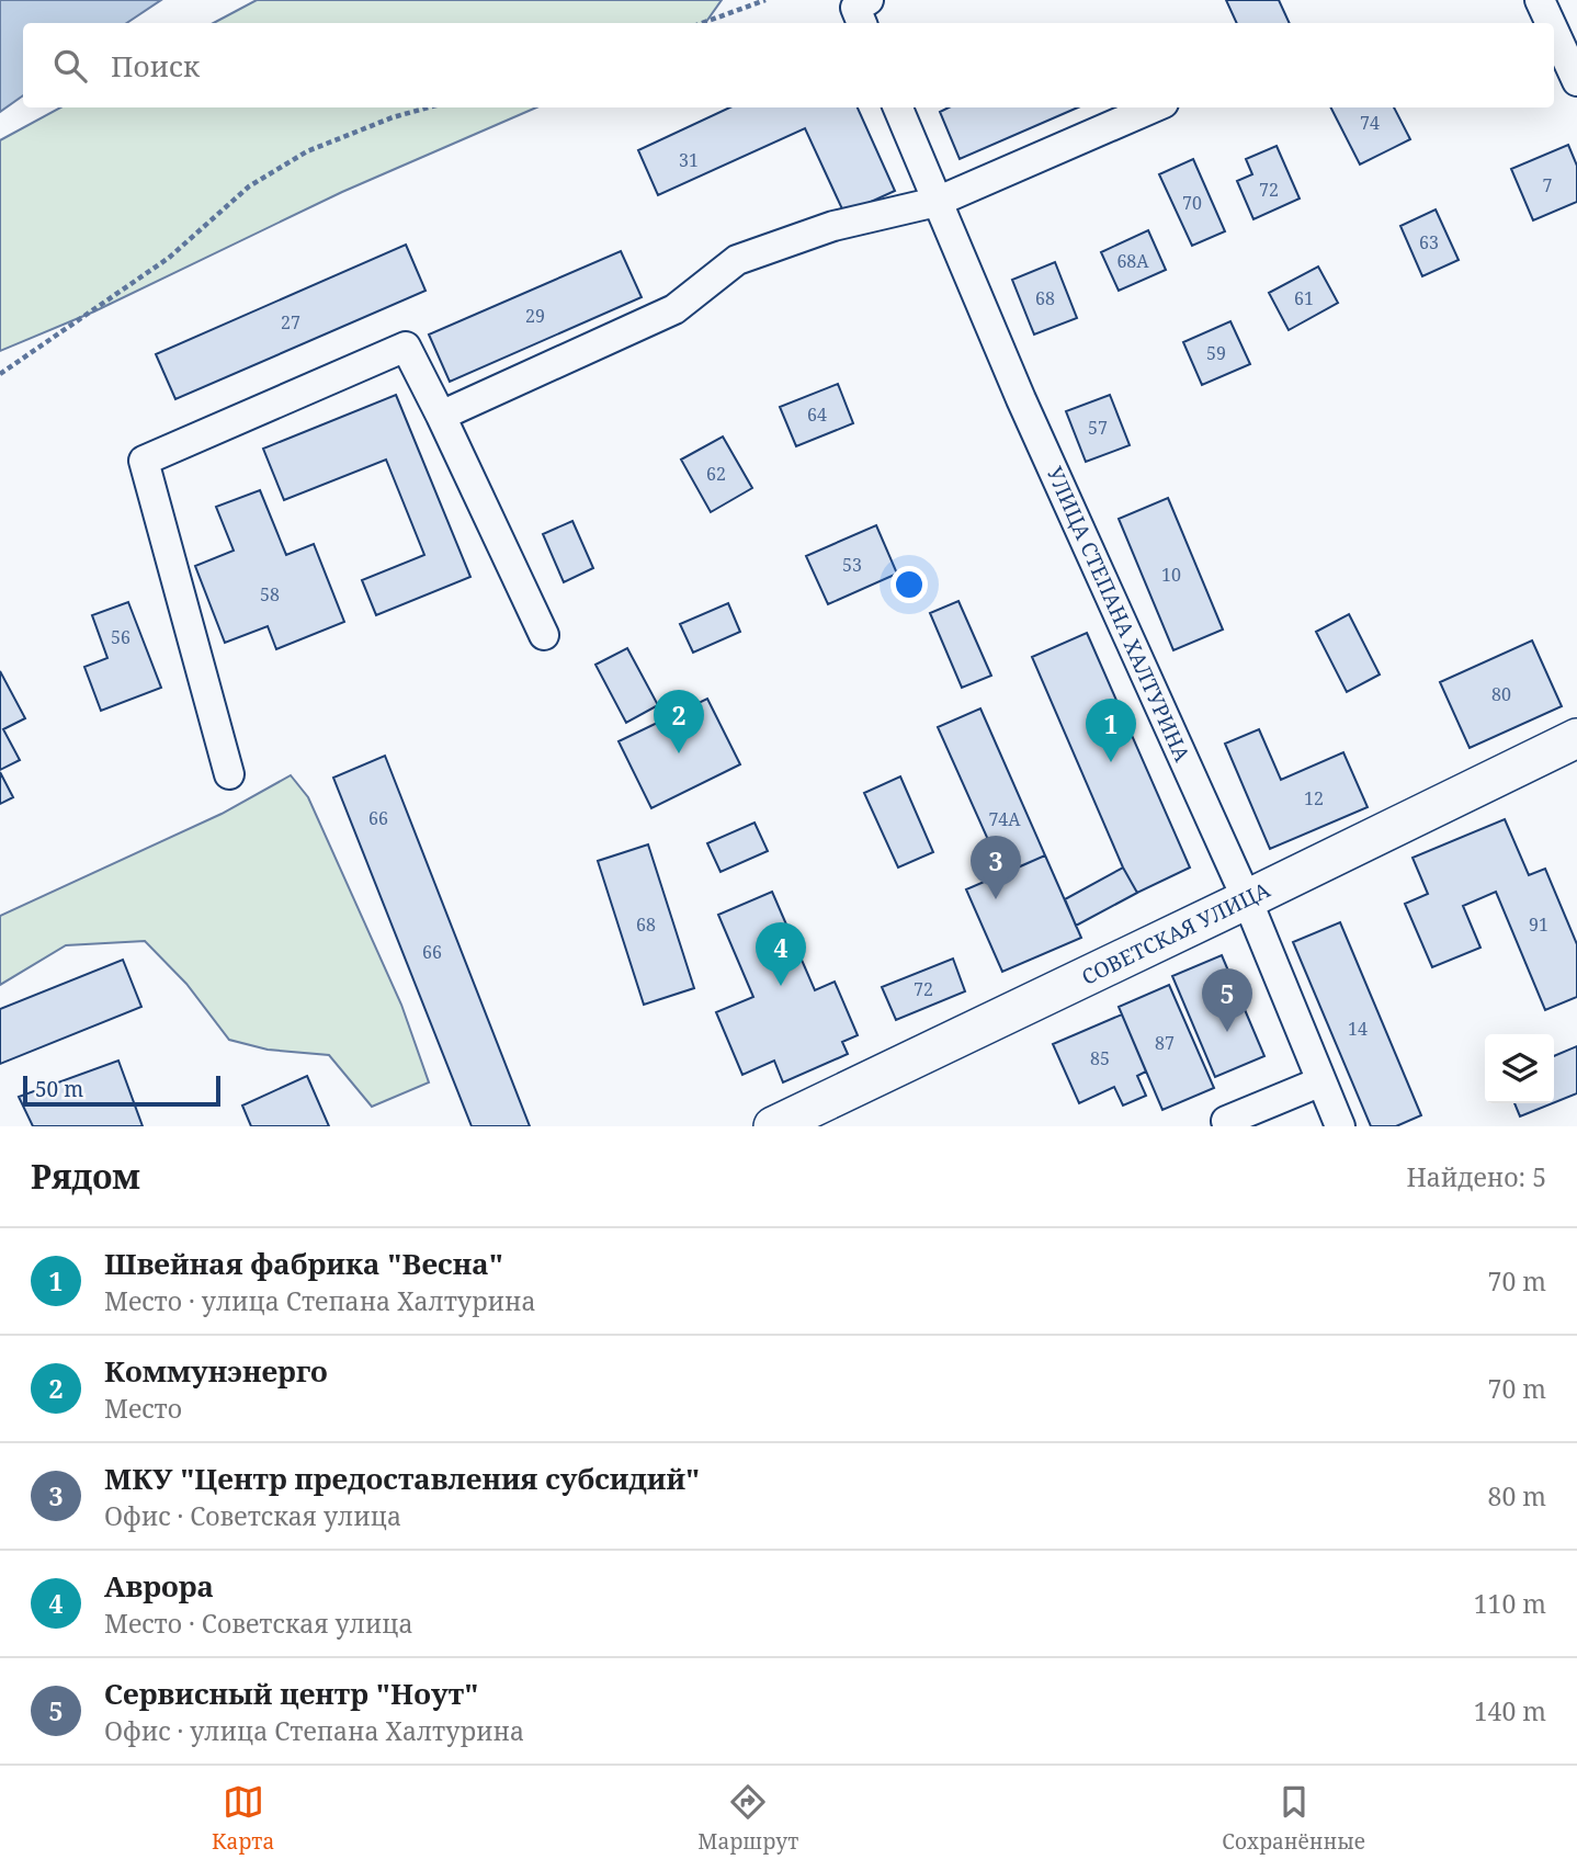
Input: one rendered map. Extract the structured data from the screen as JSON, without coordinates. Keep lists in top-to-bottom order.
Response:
{
  "streets": {
    "main road": ["СОВЕТСКАЯ УЛИЦА"],
    "street": ["УЛИЦА СТЕПАНА ХАЛТУРИНА"]
  },
  "crossings": [
    ["УЛИЦА СТЕПАНА ХАЛТУРИНА", "СОВЕТСКАЯ УЛИЦА"]
  ],
  "house_numbers": [
    "74",
    "31",
    "7",
    "72",
    "70",
    "63",
    "68А",
    "68",
    "61",
    "29",
    "27",
    "59",
    "64",
    "57",
    "62",
    "53",
    "10",
    "58",
    "56",
    "80",
    "12",
    "66",
    "74А",
    "68",
    "91",
    "66",
    "72",
    "14",
    "87",
    "85"
  ],
  "scale_bar": "50 m",
  "page": {
    "search": "Поиск",
    "pins": [
      "2",
      "1",
      "3",
      "4",
      "5"
    ],
    "scale": "50 m",
    "heading": ["Рядом", "Найдено: 5"],
    "list": [
      {
        "mark": "1",
        "name": "Швейная фабрика \"Весна\"",
        "note": "Место · улица Степана Халтурина",
        "value": "70 m"
      },
      {
        "mark": "2",
        "name": "Коммунэнерго",
        "note": "Место",
        "value": "70 m"
      },
      {
        "mark": "3",
        "name": "МКУ \"Центр предоставления субсидий\"",
        "note": "Офис · Советская улица",
        "value": "80 m"
      },
      {
        "mark": "4",
        "name": "Аврора",
        "note": "Место · Советская улица",
        "value": "110 m"
      },
      {
        "mark": "5",
        "name": "Сервисный центр \"Ноут\"",
        "note": "Офис · улица Степана Халтурина",
        "value": "140 m"
      }
    ],
    "nav": ["Карта", "Маршрут", "Сохранённые"]
  }
}
